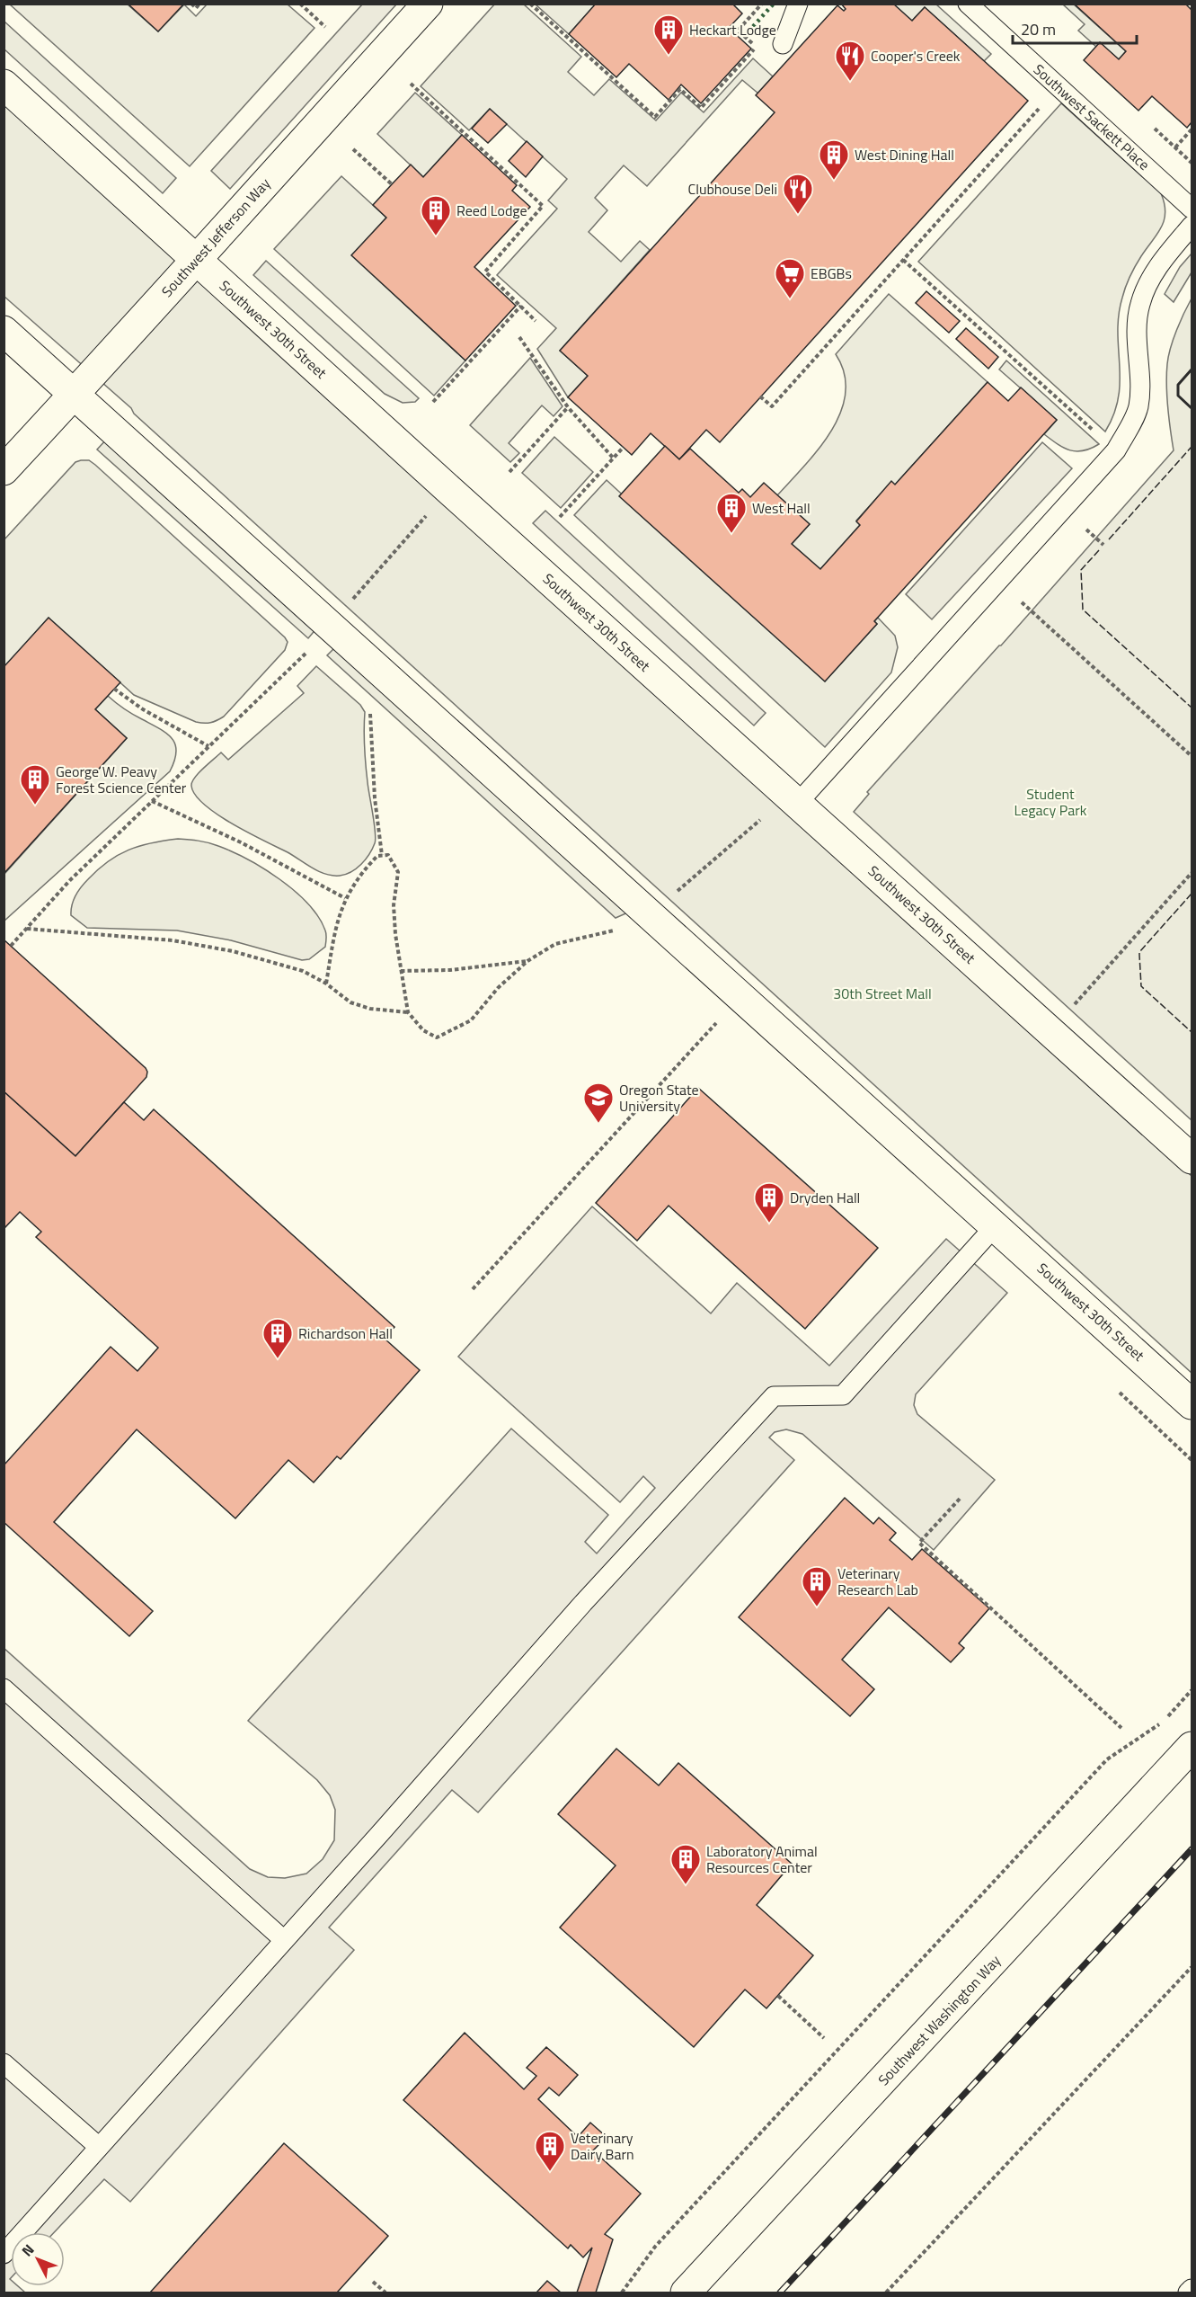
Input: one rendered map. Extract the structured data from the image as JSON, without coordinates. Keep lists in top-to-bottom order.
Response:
{
  "streets": {
    "street": ["Southwest Jefferson Way", "Southwest 30th Street", "Southwest Washington Way"],
    "lane": ["Southwest Sackett Place"]
  },
  "crossings": [
    ["Southwest Jefferson Way", "Southwest 30th Street"]
  ],
  "parks": ["Student Legacy Park", "30th Street Mall"],
  "places": {
    "building": [
      "Heckart Lodge",
      "West Dining Hall",
      "Reed Lodge",
      "West Hall",
      "George W. Peavy Forest Science Center",
      "Dryden Hall",
      "Richardson Hall",
      "Veterinary Research Lab",
      "Laboratory Animal Resources Center",
      "Veterinary Dairy Barn"
    ],
    "restaurant": ["Cooper's Creek", "Clubhouse Deli"],
    "supermarket": ["EBGBs"],
    "school or university": ["Oregon State University"]
  },
  "scale_bar": "20 m",
  "north": "top left"
}
